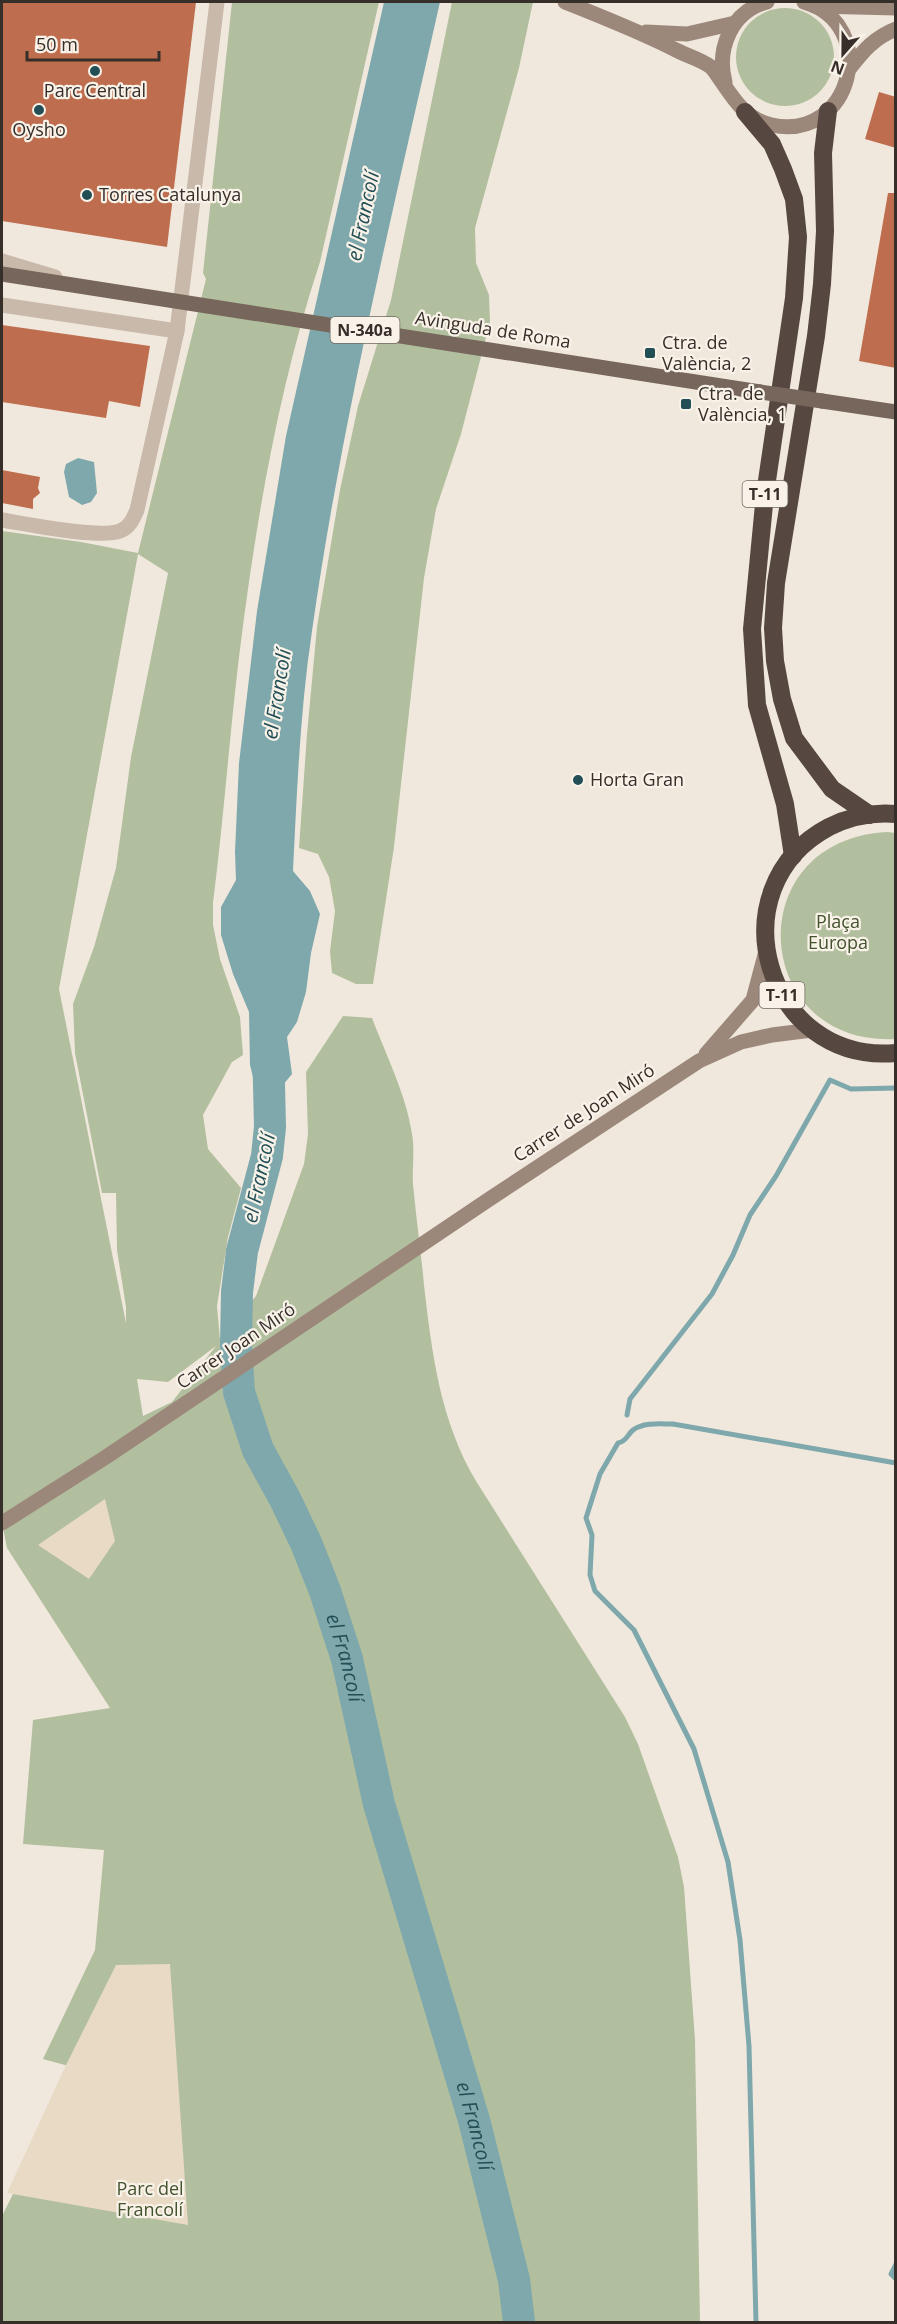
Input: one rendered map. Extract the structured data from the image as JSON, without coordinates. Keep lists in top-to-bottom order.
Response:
{
  "streets": {
    "highway": ["T-11"],
    "main road": ["N-340a", "Avinguda de Roma"],
    "street": ["Carrer de Joan Miró", "Carrer Joan Miró"]
  },
  "crossings": [
    ["T-11", "Carrer de Joan Miró"],
    ["Carrer de Joan Miró", "Carrer Joan Miró"]
  ],
  "water": ["el Francolí"],
  "parks": ["Plaça Europa", "Parc del Francolí"],
  "places": {
    "other": [
      "Parc Central",
      "Oysho",
      "Torres Catalunya",
      "Horta Gran"
    ],
    "transit": ["Ctra. de València, 2", "Ctra. de València, 1"]
  },
  "scale_bar": "50 m",
  "north": "bottom"
}
